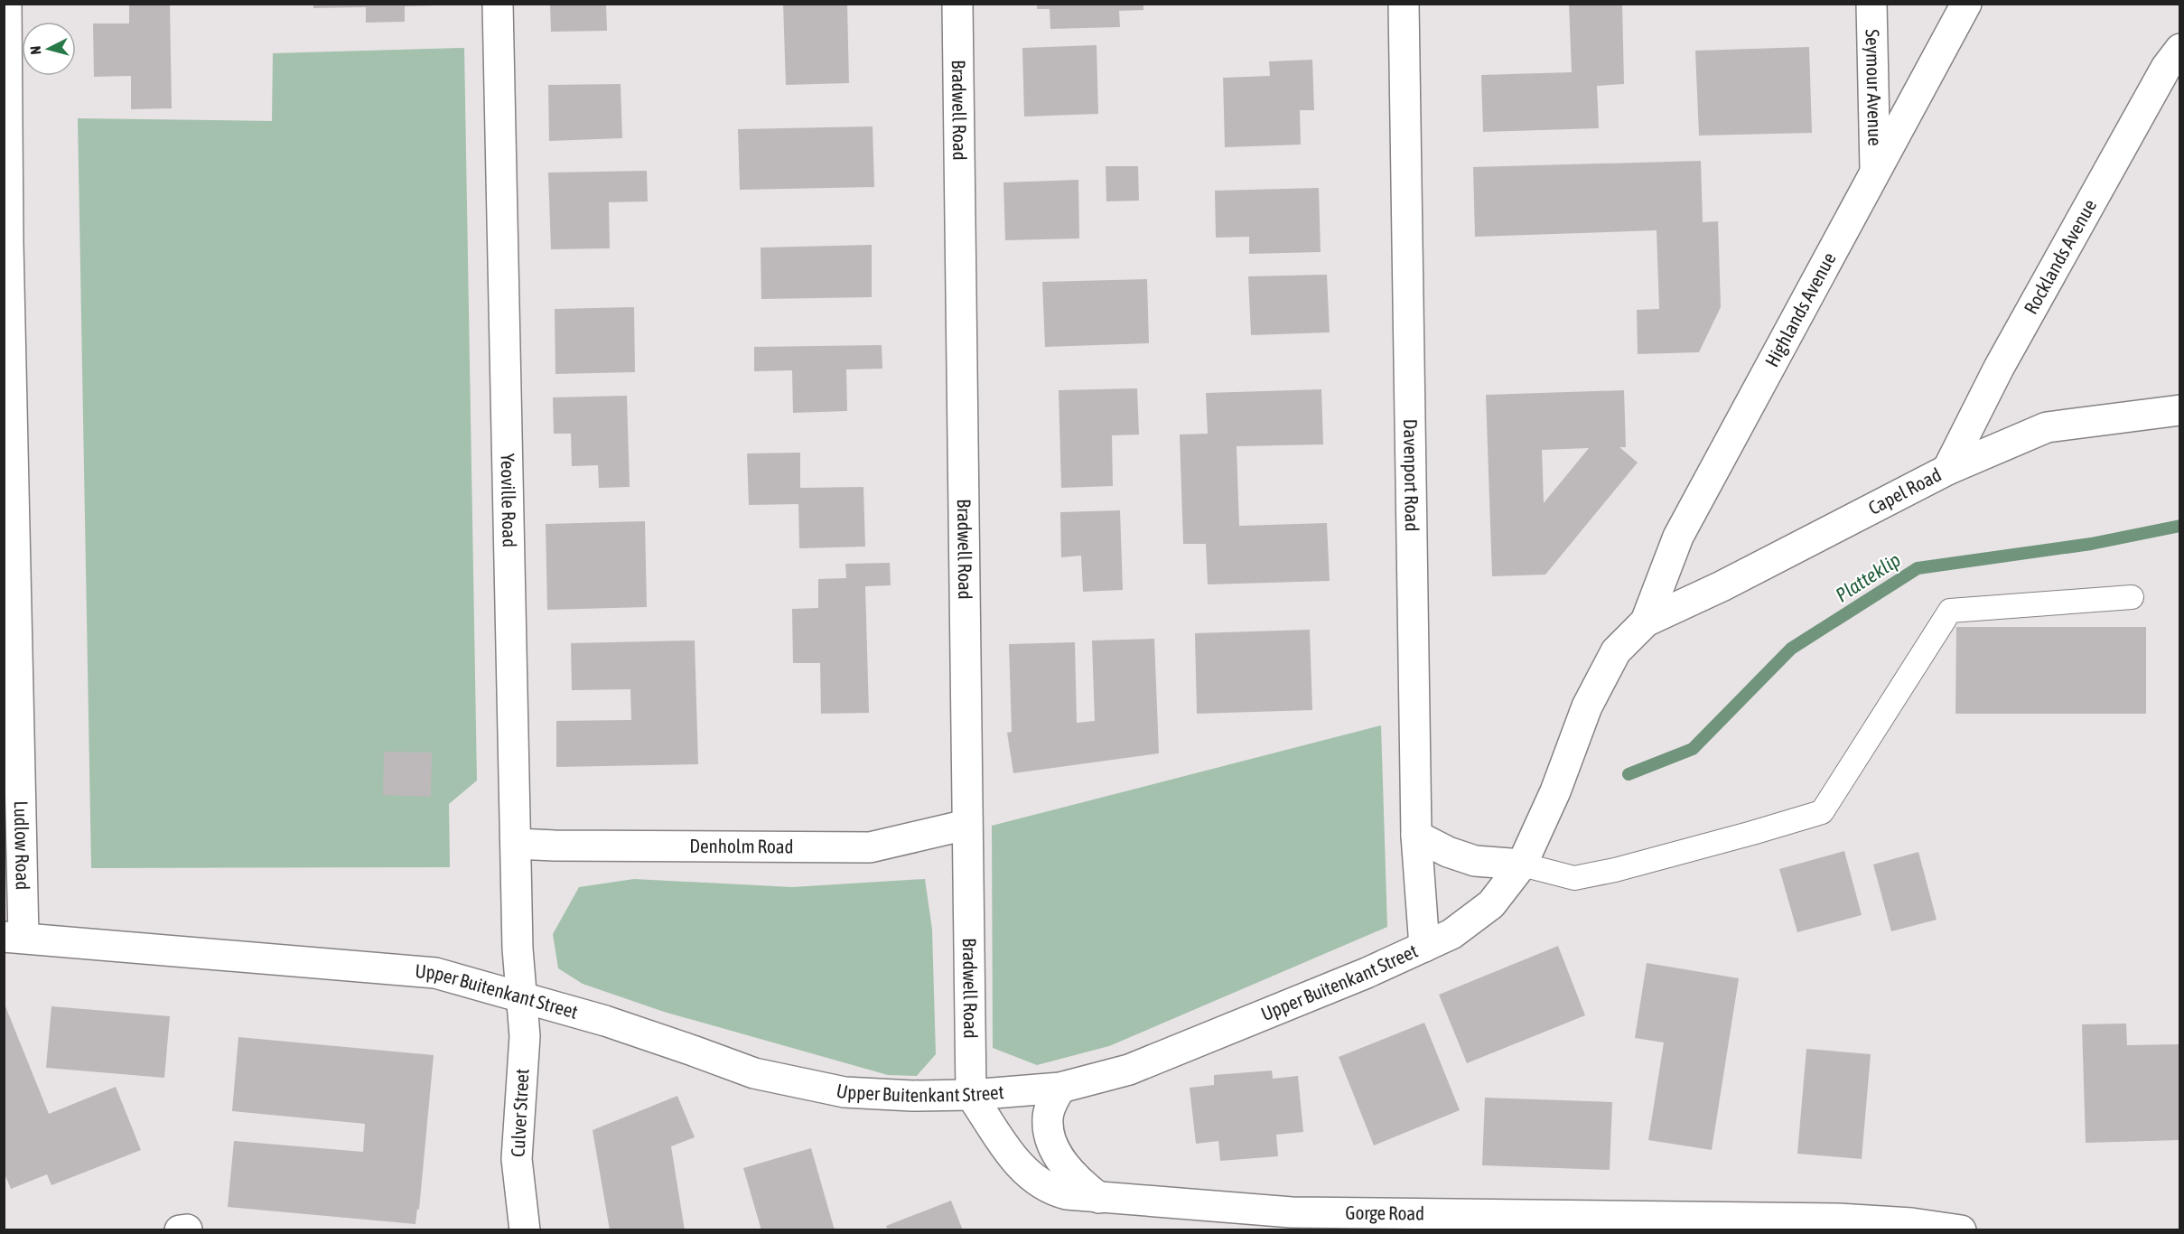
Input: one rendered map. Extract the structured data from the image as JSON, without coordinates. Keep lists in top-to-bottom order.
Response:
{
  "streets": {
    "street": [
      "Seymour Avenue",
      "Bradwell Road",
      "Rocklands Avenue",
      "Highlands Avenue",
      "Davenport Road",
      "Capel Road",
      "Yeoville Road",
      "Ludlow Road",
      "Denholm Road",
      "Upper Buitenkant Street",
      "Culver Street",
      "Gorge Road"
    ]
  },
  "crossings": [
    ["Seymour Avenue", "Highlands Avenue"],
    ["Bradwell Road", "Denholm Road"],
    ["Bradwell Road", "Upper Buitenkant Street"],
    ["Bradwell Road", "Gorge Road"],
    ["Rocklands Avenue", "Capel Road"],
    ["Highlands Avenue", "Capel Road"],
    ["Highlands Avenue", "Upper Buitenkant Street"],
    ["Davenport Road", "Upper Buitenkant Street"],
    ["Capel Road", "Upper Buitenkant Street"],
    ["Yeoville Road", "Denholm Road"],
    ["Yeoville Road", "Upper Buitenkant Street"],
    ["Yeoville Road", "Culver Street"],
    ["Ludlow Road", "Upper Buitenkant Street"],
    ["Upper Buitenkant Street", "Culver Street"],
    ["Upper Buitenkant Street", "Gorge Road"]
  ],
  "water": ["Platteklip"],
  "north": "left"
}
